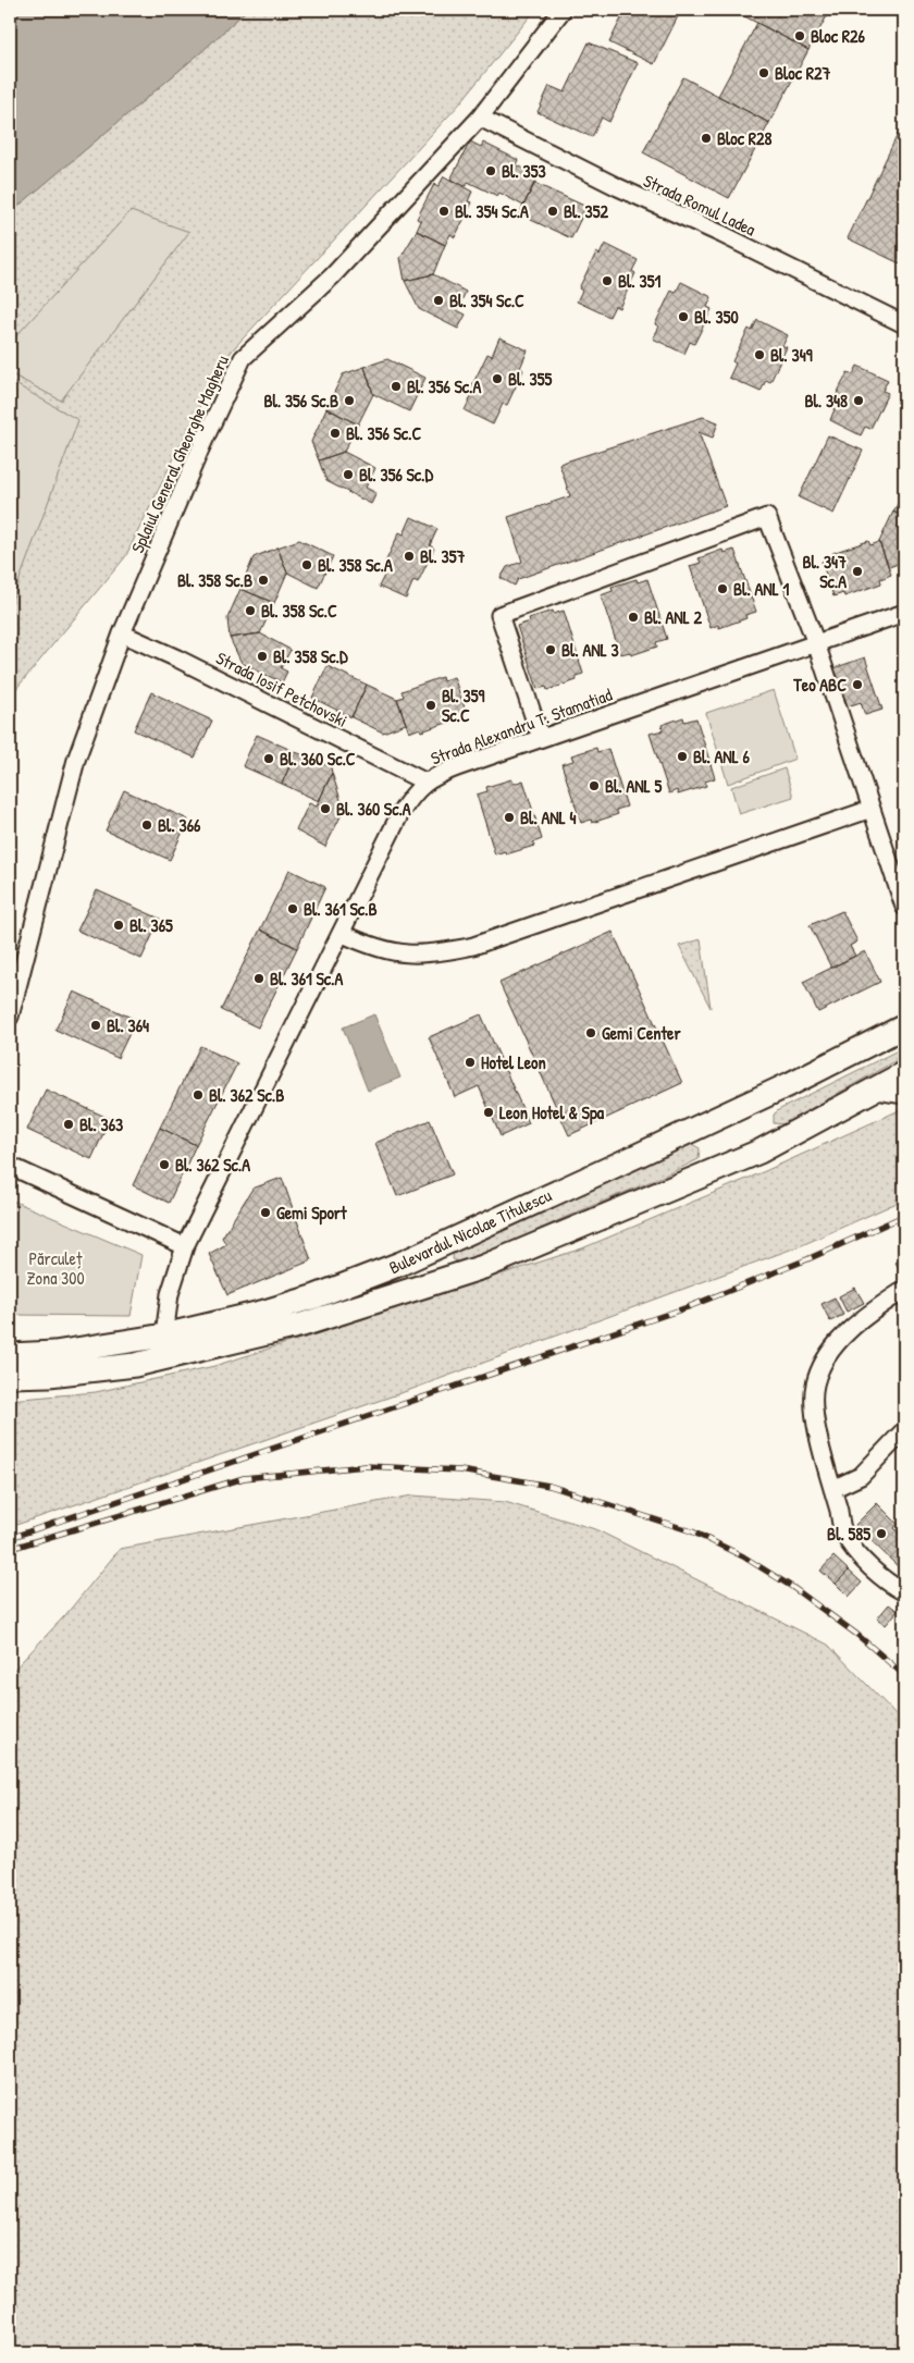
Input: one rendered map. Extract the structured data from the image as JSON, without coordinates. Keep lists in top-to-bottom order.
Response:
{
  "streets": {
    "main road": ["Bulevardul Nicolae Titulescu"],
    "street": [
      "Strada Romul Ladea",
      "Splaiul General Gheorghe Magheru",
      "Strada Iosif Petchovski",
      "Strada Alexandru T. Stamatiad"
    ]
  },
  "crossings": [
    ["Strada Romul Ladea", "Splaiul General Gheorghe Magheru"],
    ["Splaiul General Gheorghe Magheru", "Strada Iosif Petchovski"],
    ["Strada Iosif Petchovski", "Strada Alexandru T. Stamatiad"],
    ["Strada Alexandru T. Stamatiad", "Bulevardul Nicolae Titulescu"]
  ],
  "parks": ["Părculeț Zona 300"],
  "places": [
    "Bloc R26",
    "Bloc R27",
    "Bloc R28",
    "Bl. 353",
    "Bl. 354 Sc.A",
    "Bl. 352",
    "Bl. 351",
    "Bl. 354 Sc.C",
    "Bl. 350",
    "Bl. 349",
    "Bl. 355",
    "Bl. 356 Sc.A",
    "Bl. 356 Sc.B",
    "Bl. 348",
    "Bl. 356 Sc.C",
    "Bl. 356 Sc.D",
    "Bl. 357",
    "Bl. 358 Sc.A",
    "Bl. 347 Sc.A",
    "Bl. 358 Sc.B",
    "Bl. ANL 1",
    "Bl. 358 Sc.C",
    "Bl. ANL 2",
    "Bl. ANL 3",
    "Bl. 358 Sc.D",
    "Teo ABC",
    "Bl. 359 Sc.C",
    "Bl. ANL 6",
    "Bl. 360 Sc.C",
    "Bl. ANL 5",
    "Bl. 360 Sc.A",
    "Bl. ANL 4",
    "Bl. 366",
    "Bl. 361 Sc.B",
    "Bl. 365",
    "Bl. 361 Sc.A",
    "Bl. 364",
    "Gemi Center",
    "Hotel Leon",
    "Bl. 362 Sc.B",
    "Leon Hotel & Spa",
    "Bl. 363",
    "Bl. 362 Sc.A",
    "Gemi Sport",
    "Bl. 585"
  ]
}
